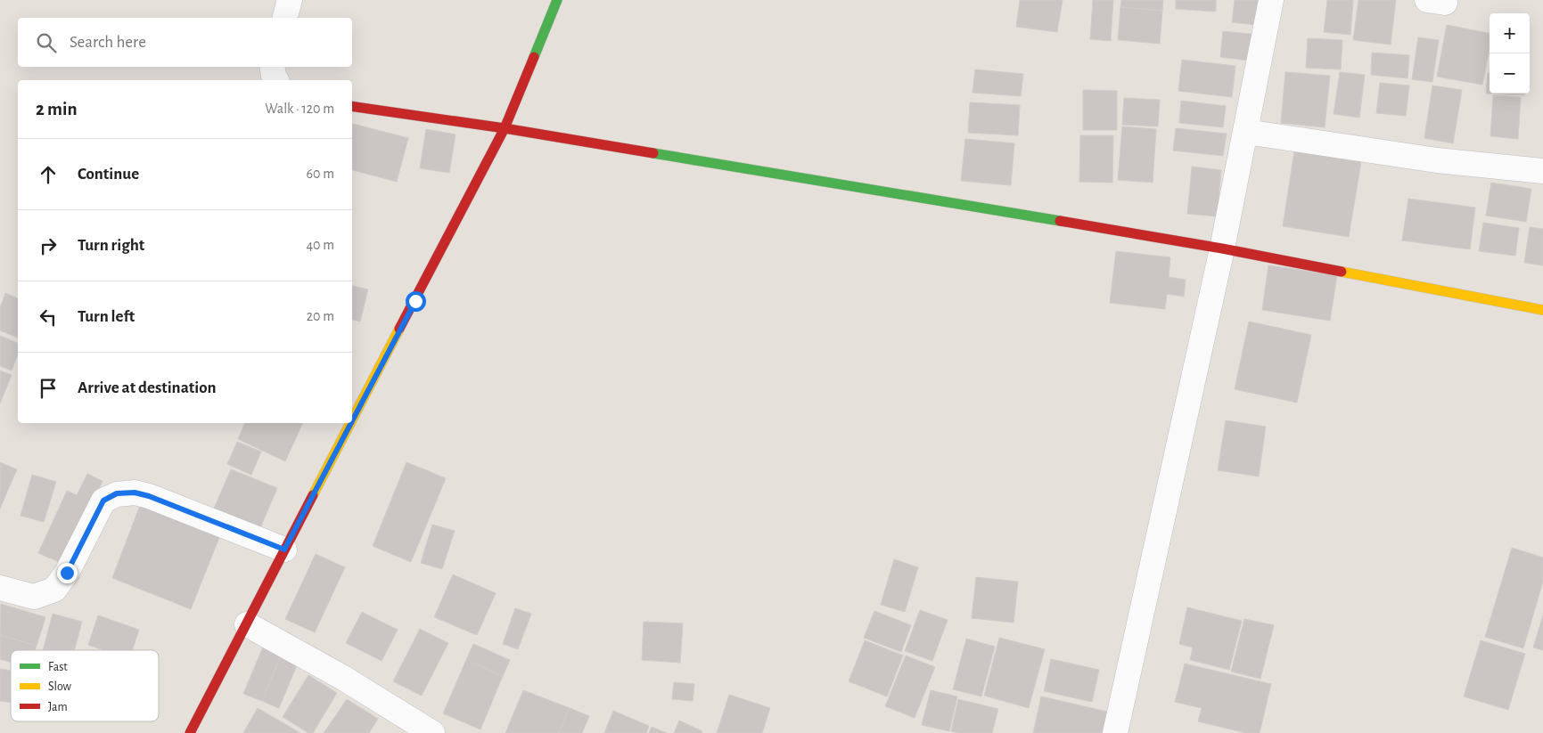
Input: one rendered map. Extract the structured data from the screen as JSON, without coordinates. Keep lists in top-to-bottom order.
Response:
{
  "legend": ["Fast", "Slow", "Jam"],
  "page": {
    "map_buttons": ["+", "−"],
    "search": "Search here",
    "heading": ["2 min", "Walk · 120 m"],
    "list": [
      ["Continue", "60 m"],
      ["Turn right", "40 m"],
      ["Turn left", "20 m"],
      "Arrive at destination"
    ]
  }
}
